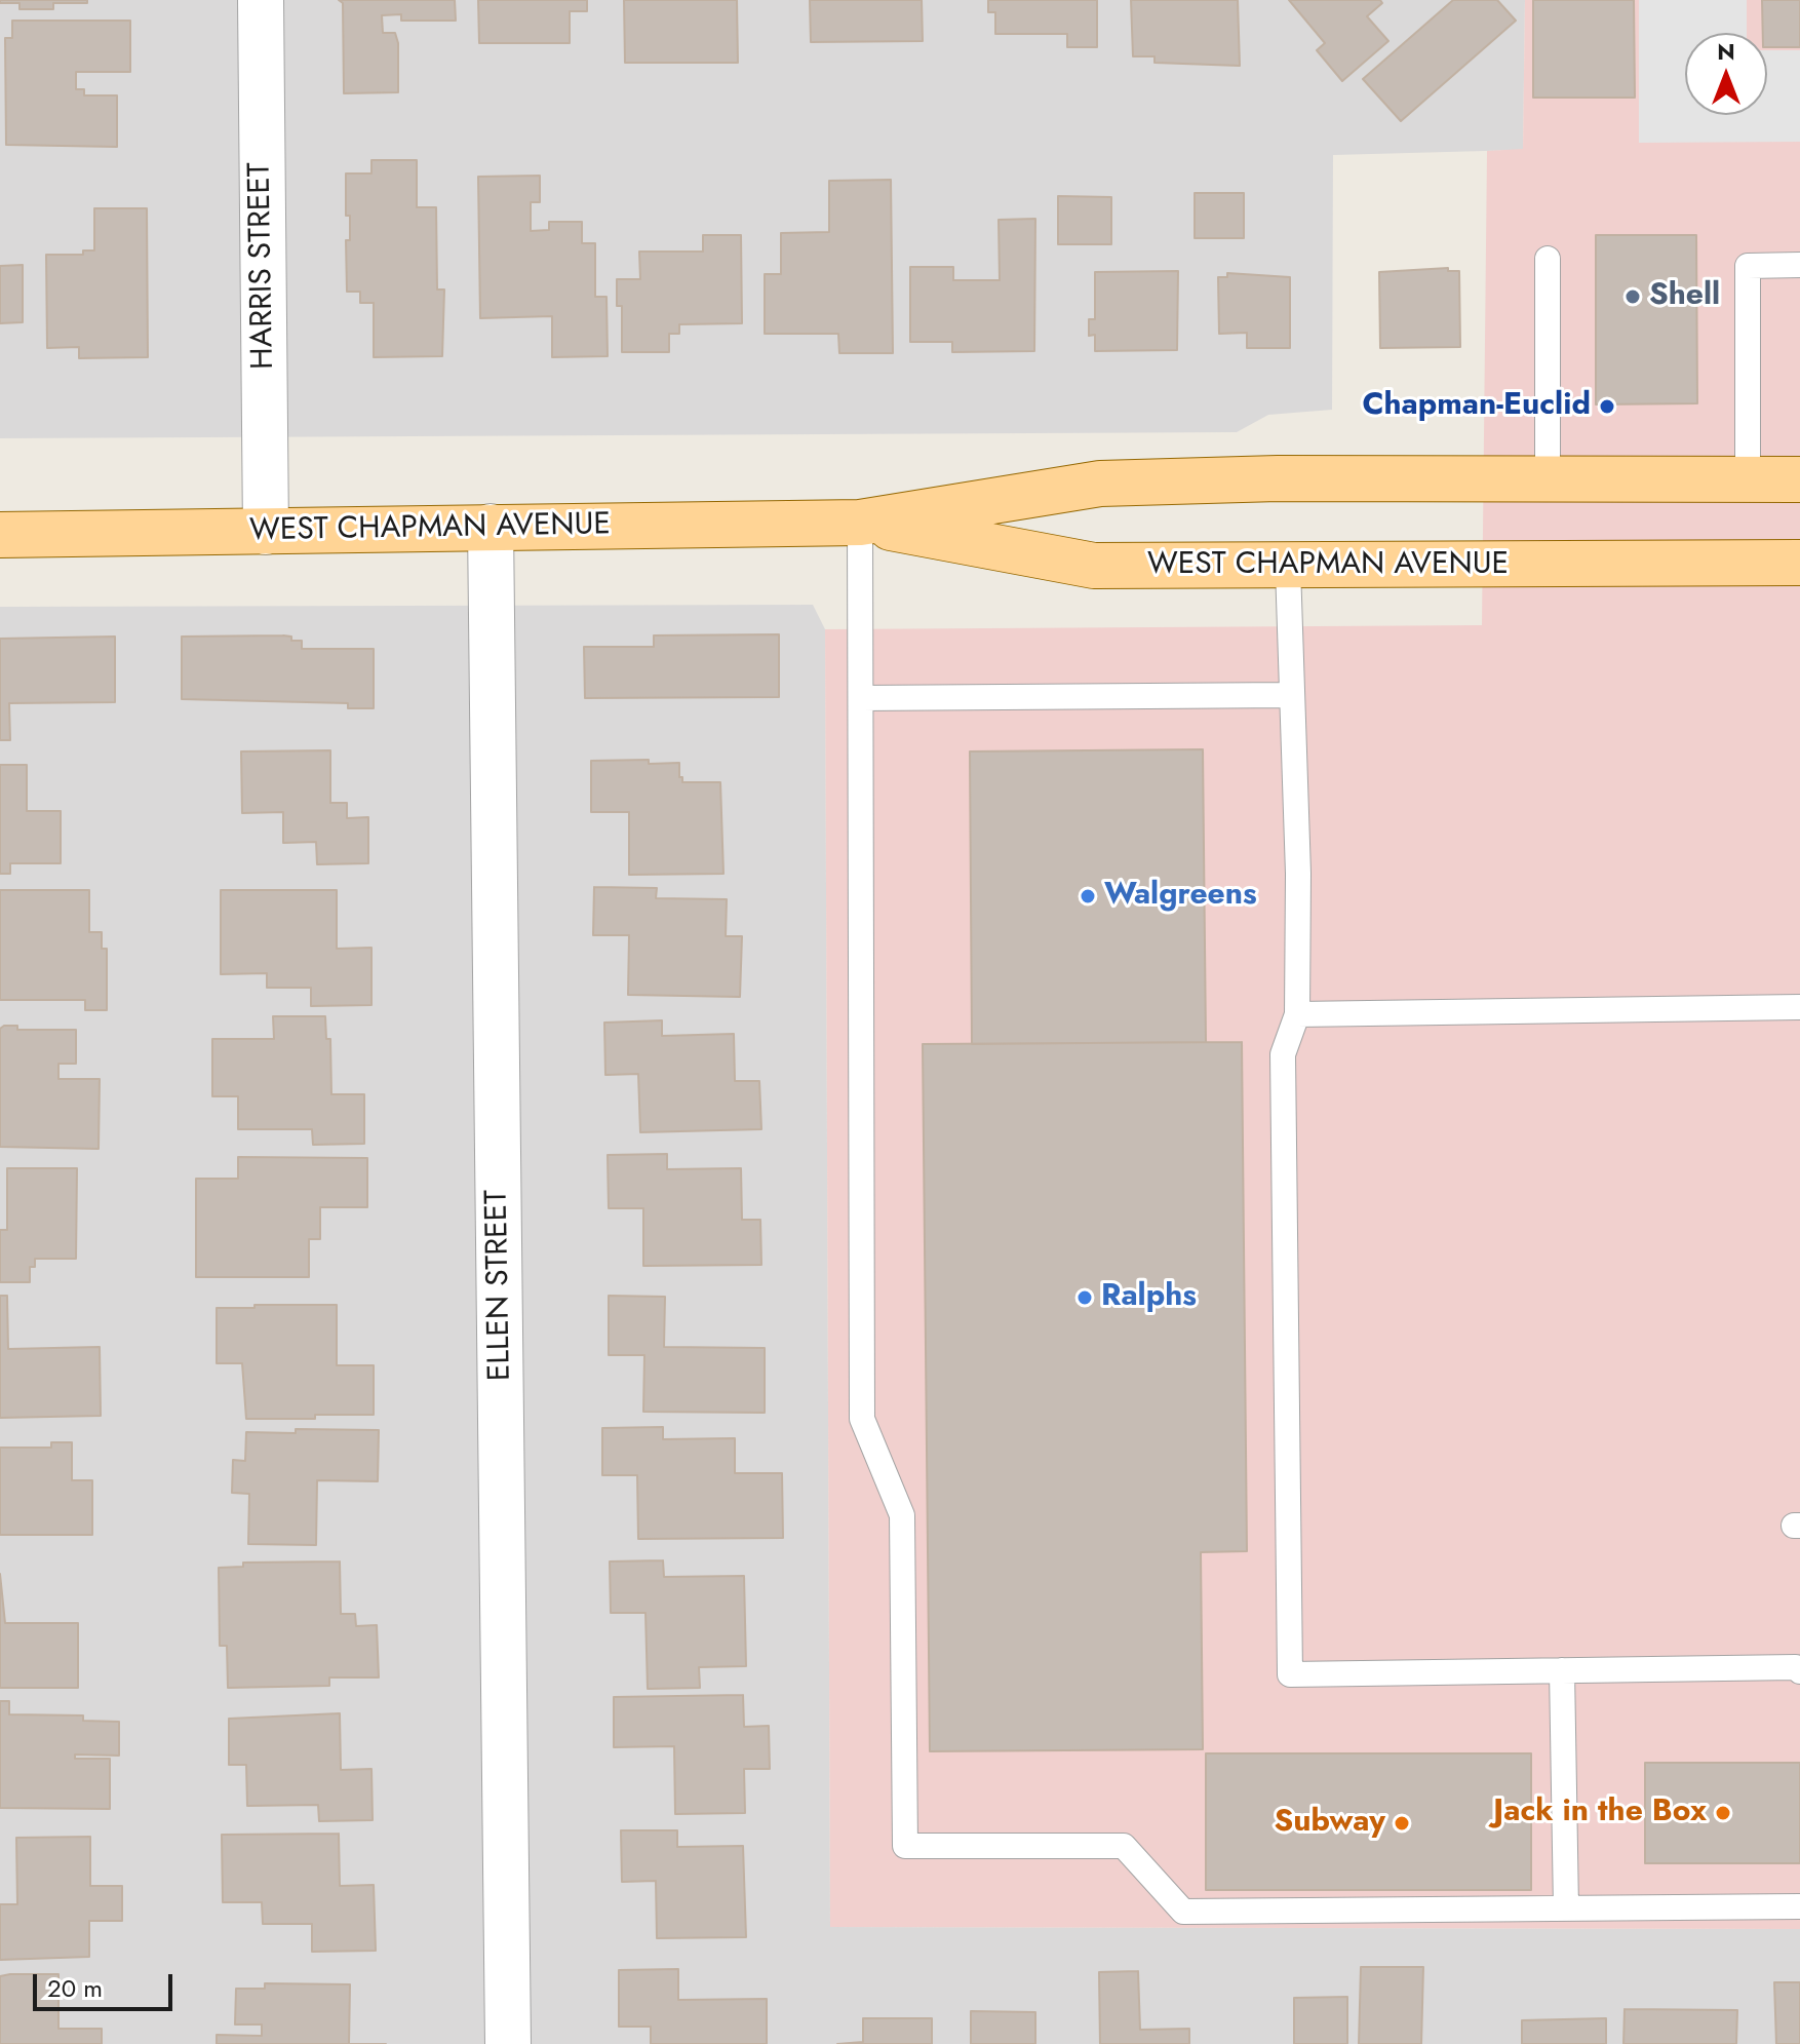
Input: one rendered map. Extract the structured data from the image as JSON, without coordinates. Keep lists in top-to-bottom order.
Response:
{
  "streets": {
    "main road": ["WEST CHAPMAN AVENUE"],
    "street": ["HARRIS STREET", "ELLEN STREET"]
  },
  "crossings": [
    ["HARRIS STREET", "WEST CHAPMAN AVENUE"],
    ["WEST CHAPMAN AVENUE", "ELLEN STREET"]
  ],
  "places": [
    "Shell",
    "Chapman-Euclid",
    "Walgreens",
    "Ralphs",
    "Jack in the Box",
    "Subway"
  ],
  "scale_bar": "20 m",
  "north": "top"
}
